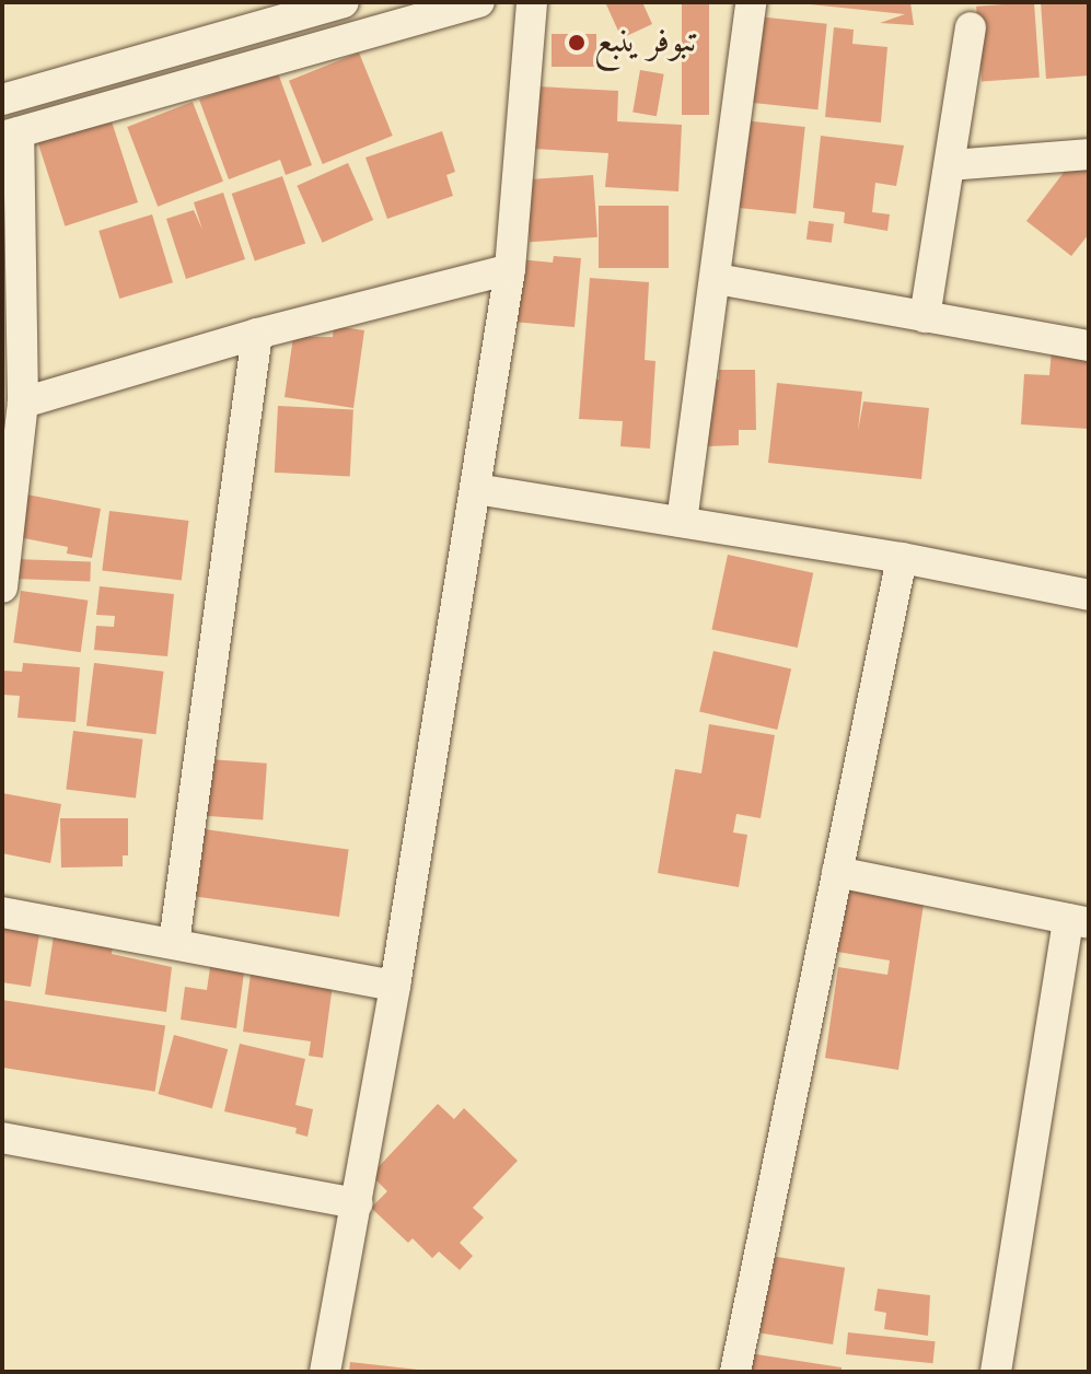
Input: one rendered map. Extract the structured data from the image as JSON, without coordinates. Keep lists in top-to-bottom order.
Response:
{
  "places": ["تبوفر ينبع"]
}
